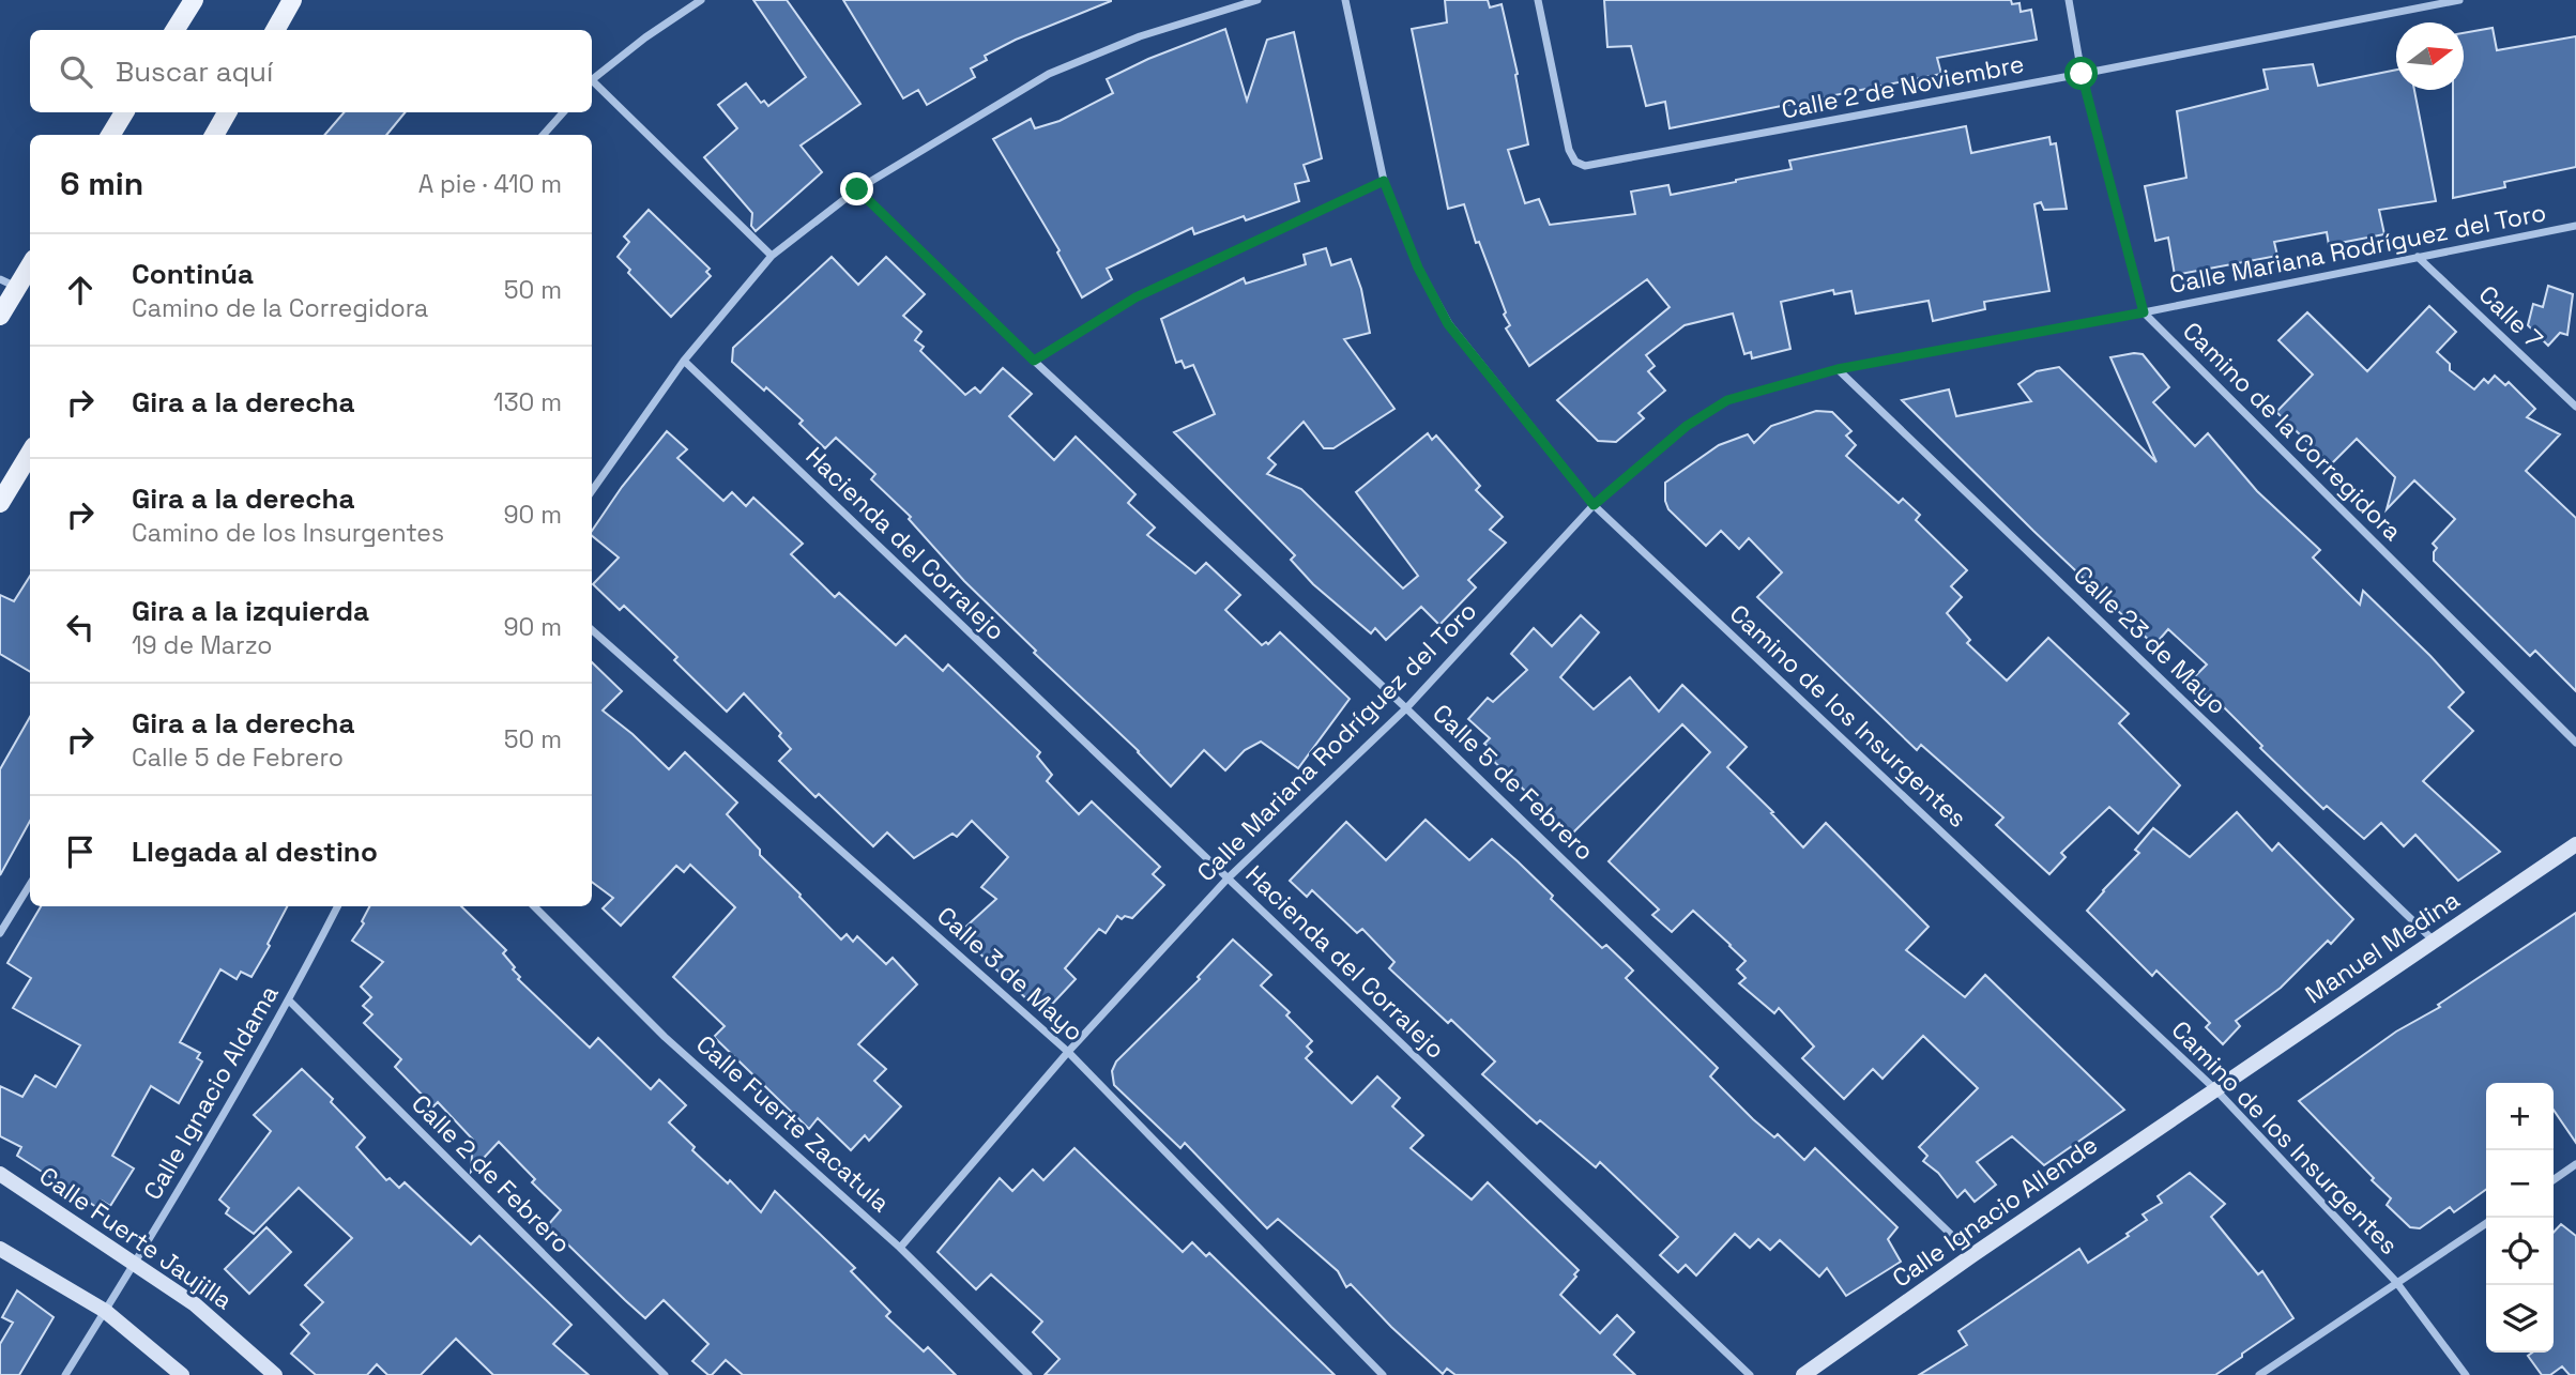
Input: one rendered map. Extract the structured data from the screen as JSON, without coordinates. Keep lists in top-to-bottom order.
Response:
{
  "streets": {
    "street": [
      "Calle 2 de Noviembre",
      "Calle Mariana Rodríguez del Toro",
      "Calle 7",
      "Camino de la Corregidora",
      "Hacienda del Corralejo",
      "Calle 23 de Mayo",
      "Camino de los Insurgentes",
      "Calle 5 de Febrero",
      "Manuel Medina",
      "Calle 3 de Mayo",
      "Calle Ignacio Aldama",
      "Calle Fuerte Zacatula",
      "Calle 2 de Febrero",
      "Calle Ignacio Allende",
      "Calle Fuerte Jaujilla"
    ]
  },
  "crossings": [
    ["Calle Mariana Rodríguez del Toro", "Calle 7"],
    ["Calle Mariana Rodríguez del Toro", "Camino de la Corregidora"],
    ["Calle Mariana Rodríguez del Toro", "Hacienda del Corralejo"],
    ["Calle Mariana Rodríguez del Toro", "Calle 23 de Mayo"],
    ["Calle Mariana Rodríguez del Toro", "Camino de los Insurgentes"],
    ["Calle Mariana Rodríguez del Toro", "Calle 5 de Febrero"],
    ["Calle Mariana Rodríguez del Toro", "Calle 3 de Mayo"],
    ["Calle Mariana Rodríguez del Toro", "Calle Fuerte Zacatula"],
    ["Calle 23 de Mayo", "Manuel Medina"],
    ["Camino de los Insurgentes", "Manuel Medina"],
    ["Camino de los Insurgentes", "Calle Ignacio Allende"],
    ["Calle 5 de Febrero", "Calle Ignacio Allende"],
    ["Manuel Medina", "Calle Ignacio Allende"],
    ["Calle Ignacio Aldama", "Calle 2 de Febrero"],
    ["Calle Ignacio Aldama", "Calle Fuerte Jaujilla"]
  ],
  "north": "right",
  "page": {
    "search": "Buscar aquí",
    "heading": ["6 min", "A pie · 410 m"],
    "list": [
      ["Continúa", "Camino de la Corregidora", "50 m"],
      ["Gira a la derecha", "130 m"],
      ["Gira a la derecha", "Camino de los Insurgentes", "90 m"],
      ["Gira a la izquierda", "19 de Marzo", "90 m"],
      ["Gira a la derecha", "Calle 5 de Febrero", "50 m"],
      "Llegada al destino"
    ],
    "map_buttons": ["+", "−"]
  }
}
